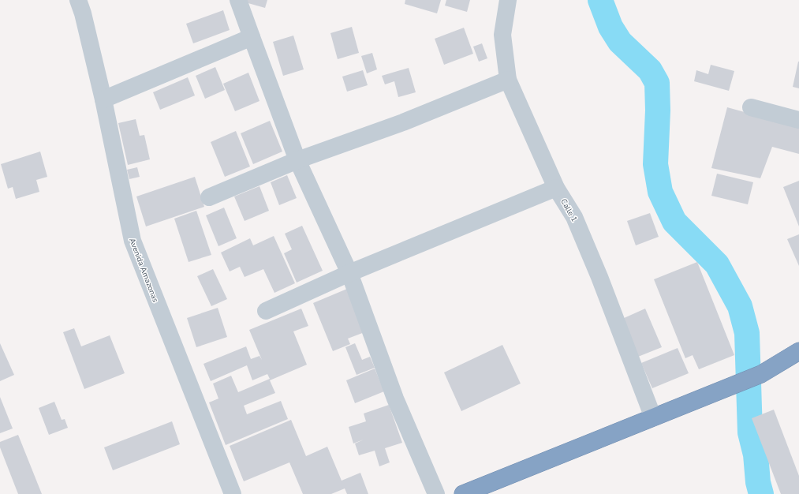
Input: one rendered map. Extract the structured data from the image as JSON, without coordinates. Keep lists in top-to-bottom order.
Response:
{
  "streets": {
    "street": ["Calle 1", "Avenida Amazonas"]
  }
}
